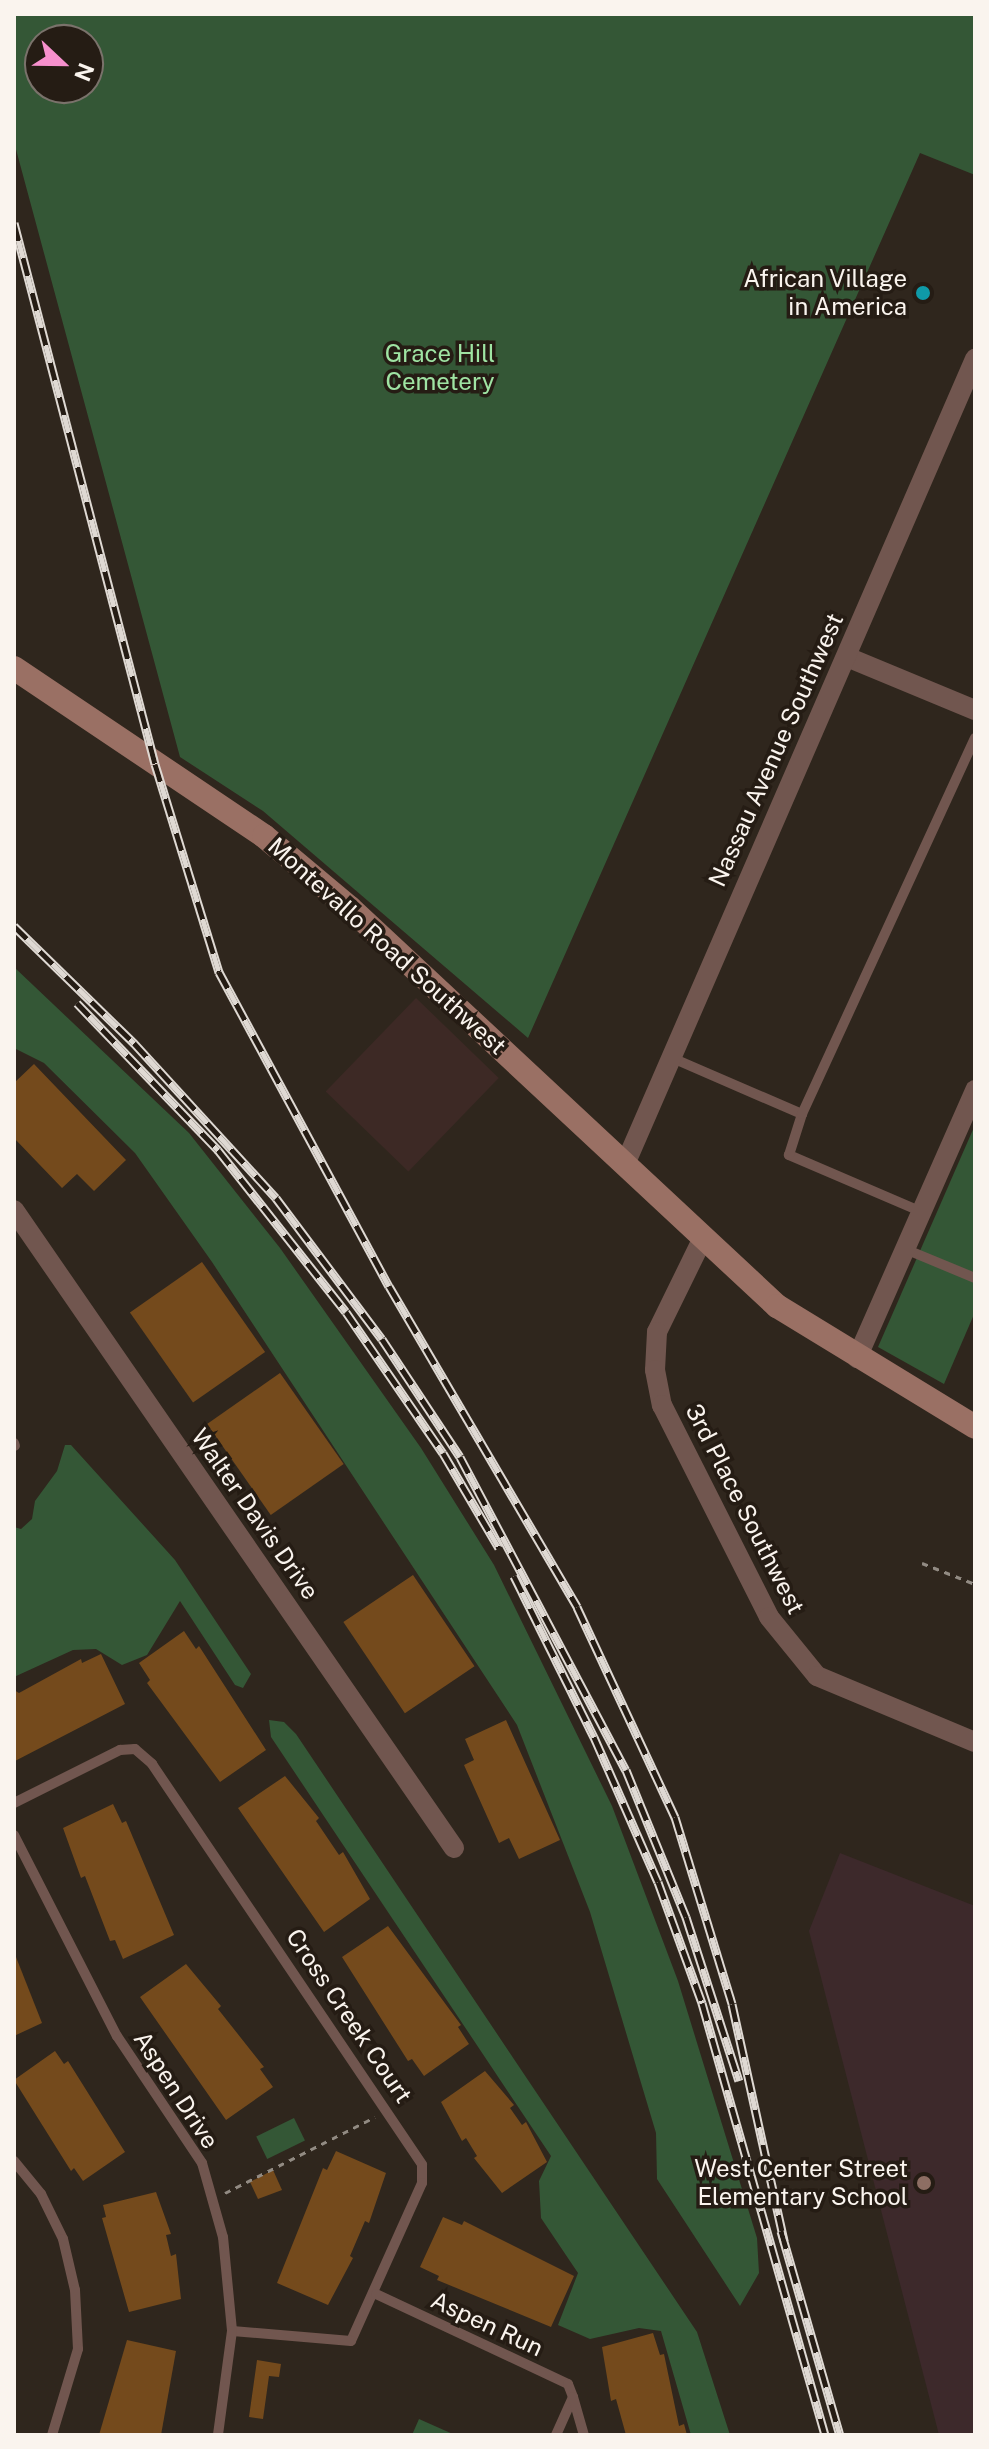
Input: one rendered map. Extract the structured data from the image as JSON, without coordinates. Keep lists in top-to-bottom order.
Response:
{
  "streets": {
    "main road": ["Montevallo Road Southwest"],
    "street": ["Nassau Avenue Southwest", "3rd Place Southwest", "Walter Davis Drive"],
    "lane": ["Cross Creek Court", "Aspen Drive", "Aspen Run"]
  },
  "crossings": [
    ["Nassau Avenue Southwest", "Montevallo Road Southwest"],
    ["Montevallo Road Southwest", "3rd Place Southwest"],
    ["Cross Creek Court", "Aspen Drive"],
    ["Cross Creek Court", "Aspen Run"]
  ],
  "parks": ["Grace Hill Cemetery"],
  "places": ["African Village in America", "West Center Street Elementary School"],
  "north": "right"
}
